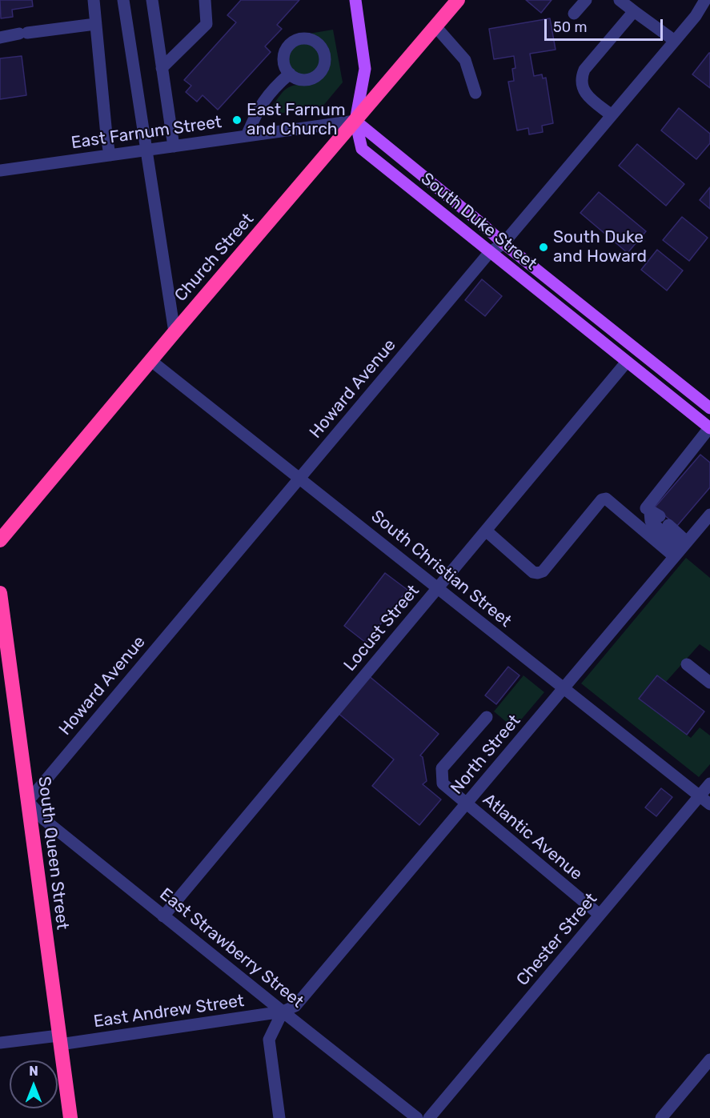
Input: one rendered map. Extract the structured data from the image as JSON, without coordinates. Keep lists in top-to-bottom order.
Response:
{
  "streets": {
    "highway": ["Church Street", "South Queen Street"],
    "main road": ["South Duke Street"],
    "street": [
      "East Farnum Street",
      "Howard Avenue",
      "South Christian Street",
      "Locust Street",
      "North Street",
      "Atlantic Avenue",
      "Chester Street",
      "East Strawberry Street",
      "East Andrew Street"
    ]
  },
  "crossings": [
    ["East Farnum Street", "South Duke Street"],
    ["East Farnum Street", "Church Street"],
    ["South Duke Street", "Church Street"],
    ["South Duke Street", "Howard Avenue"],
    ["South Duke Street", "Locust Street"],
    ["Church Street", "South Christian Street"],
    ["Howard Avenue", "South Christian Street"],
    ["Howard Avenue", "South Queen Street"],
    ["Howard Avenue", "East Strawberry Street"],
    ["South Christian Street", "Locust Street"],
    ["South Christian Street", "North Street"],
    ["South Christian Street", "Chester Street"],
    ["Locust Street", "East Strawberry Street"],
    ["North Street", "Atlantic Avenue"],
    ["North Street", "East Strawberry Street"],
    ["North Street", "East Andrew Street"],
    ["Atlantic Avenue", "Chester Street"],
    ["South Queen Street", "East Strawberry Street"],
    ["South Queen Street", "East Andrew Street"],
    ["East Strawberry Street", "East Andrew Street"]
  ],
  "places": ["East Farnum and Church", "South Duke and Howard"],
  "scale_bar": "50 m",
  "north": "top"
}
